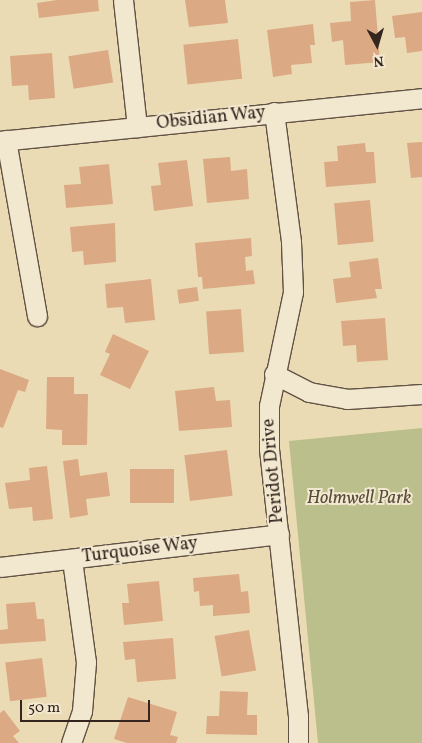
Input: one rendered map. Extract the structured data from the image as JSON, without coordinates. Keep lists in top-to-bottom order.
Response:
{
  "streets": {
    "street": ["Obsidian Way", "Peridot Drive", "Turquoise Way"]
  },
  "crossings": [
    ["Obsidian Way", "Peridot Drive"],
    ["Peridot Drive", "Turquoise Way"]
  ],
  "parks": ["Holmwell Park"],
  "scale_bar": "50 m",
  "north": "bottom"
}
